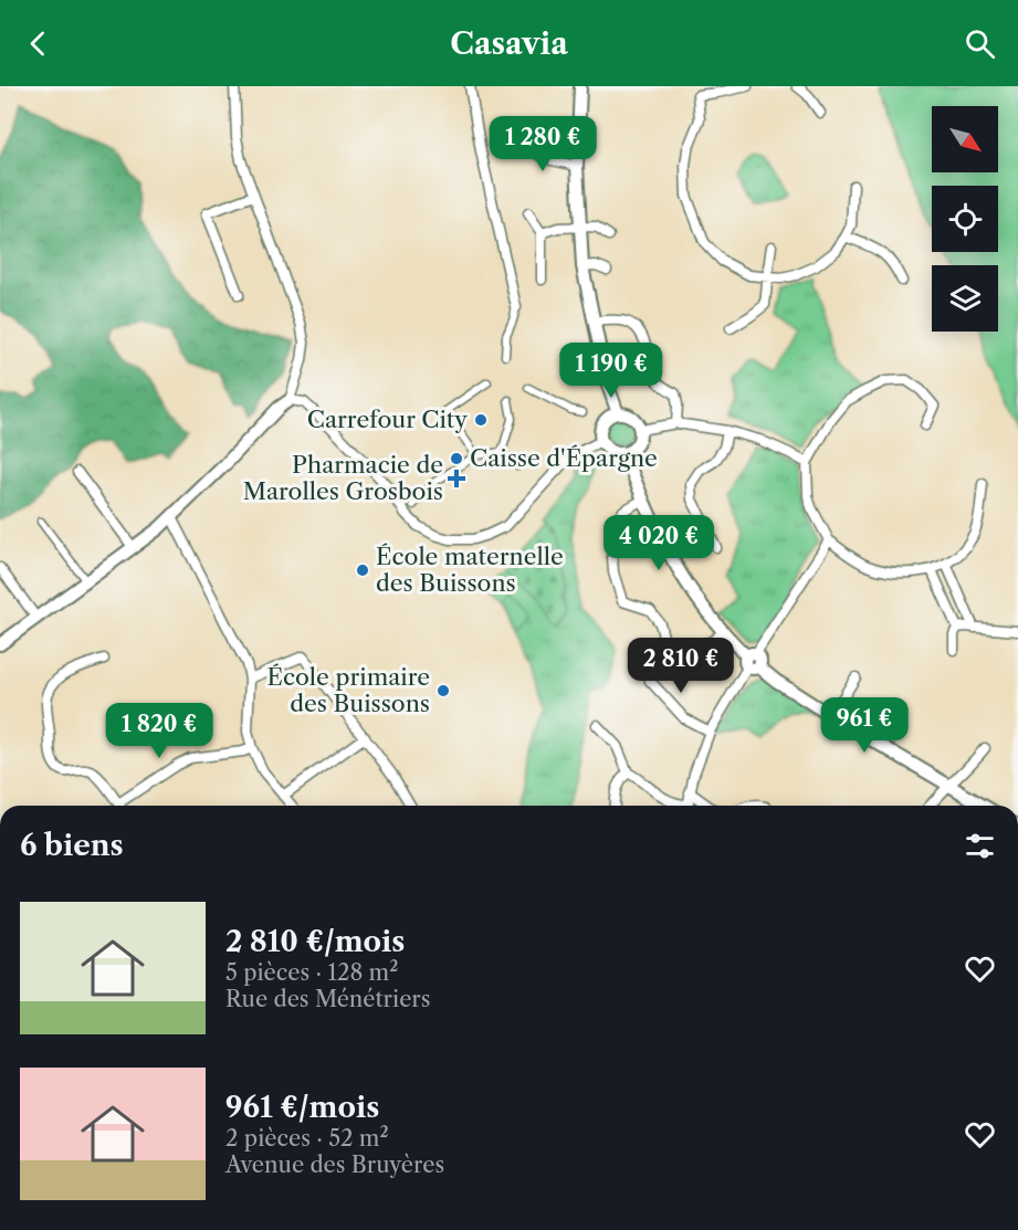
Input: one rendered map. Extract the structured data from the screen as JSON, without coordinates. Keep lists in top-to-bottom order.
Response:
{
  "places": {
    "other": [
      "Carrefour City",
      "Caisse d'Épargne",
      "École maternelle des Buissons",
      "École primaire des Buissons"
    ],
    "health": ["Pharmacie de Marolles Grosbois"]
  },
  "north": "bottom right",
  "page": {
    "header": "Casavia",
    "price": [
      "1 280 €",
      "1 190 €",
      "4 020 €",
      "2 810 €",
      "961 €",
      "1 820 €"
    ],
    "heading": "6 biens",
    "list": [
      {
        "name": "2 810 €/mois",
        "note": "5 pièces · 128 m² · Rue des Ménétriers"
      },
      {
        "name": "961 €/mois",
        "note": "2 pièces · 52 m² · Avenue des Bruyères"
      }
    ]
  }
}
